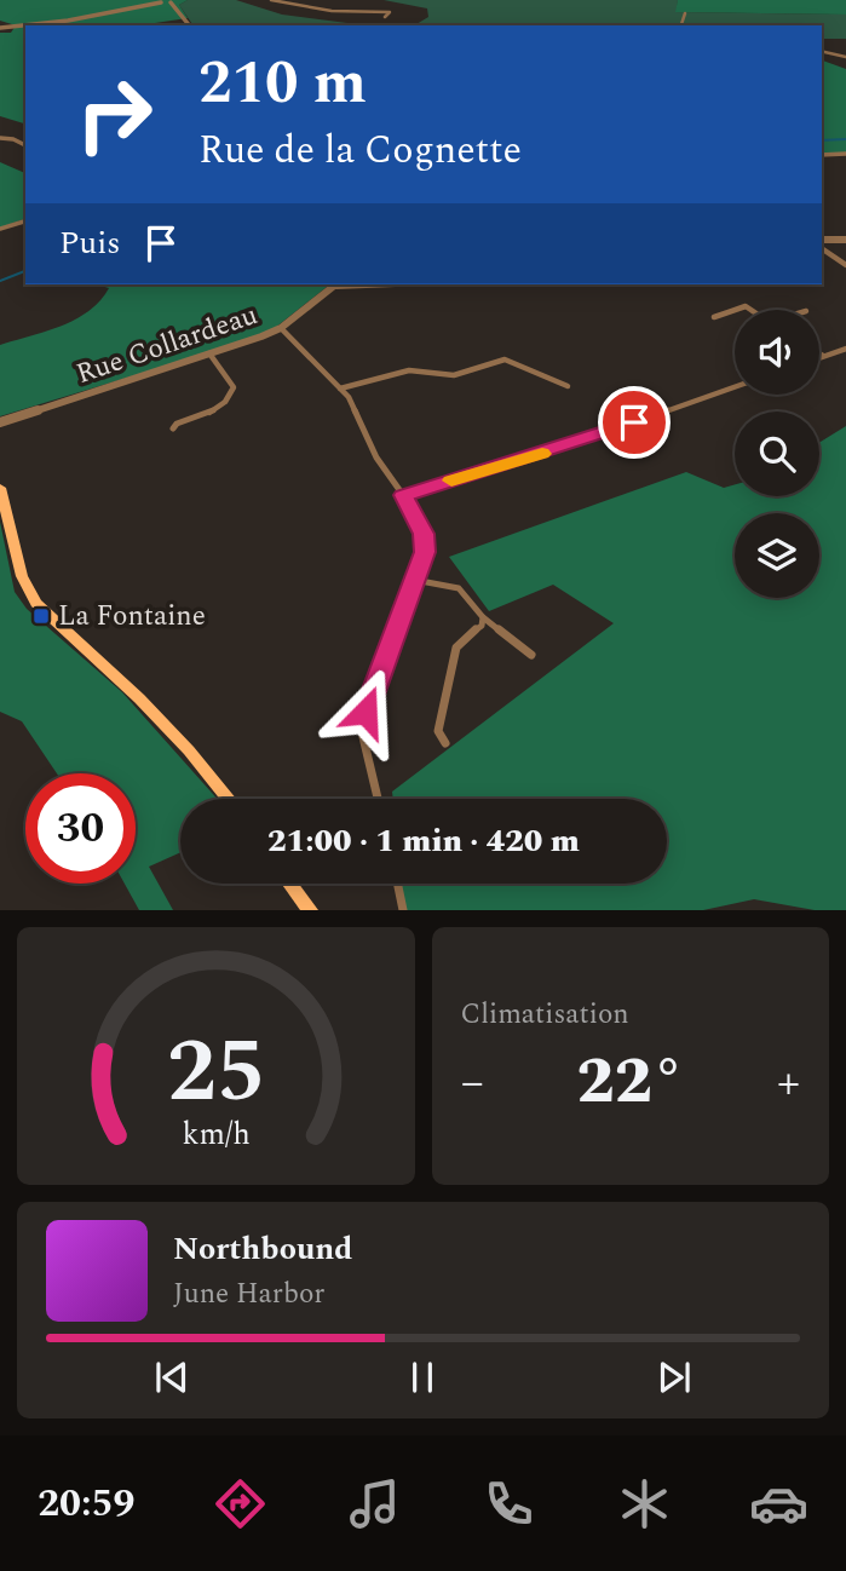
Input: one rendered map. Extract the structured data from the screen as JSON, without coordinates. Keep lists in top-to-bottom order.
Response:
{
  "streets": {
    "street": ["Rue Collardeau"]
  },
  "places": {
    "transit": ["La Fontaine"]
  },
  "page": {
    "turn": ["210 m", "Rue de la Cognette"],
    "then": "Puis",
    "limit": "30",
    "trip": "21:00 · 1 min · 420 m",
    "tile": "Climatisation",
    "heat": ["−", "22°", "+"],
    "song": ["Northbound", "June Harbor"],
    "tabs": "20:59",
    "gauge": ["25", "km/h"]
  }
}
